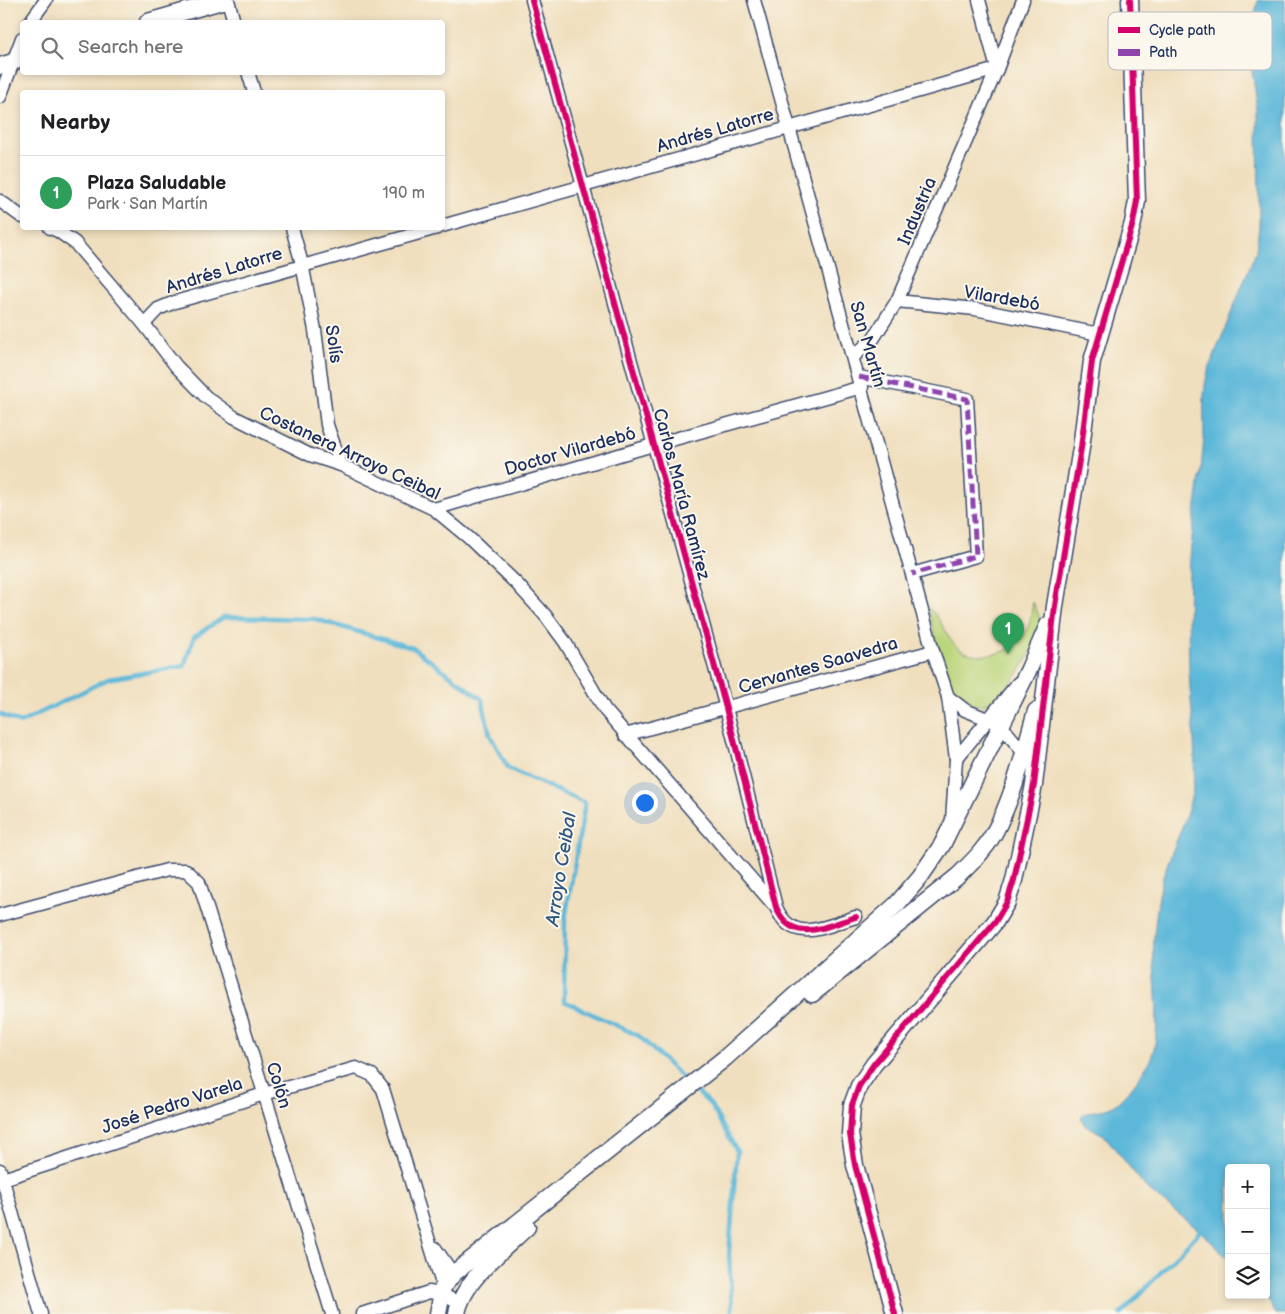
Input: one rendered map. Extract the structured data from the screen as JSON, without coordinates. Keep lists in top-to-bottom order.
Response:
{
  "streets": {
    "street": [
      "Andrés Latorre",
      "Industria",
      "Vilardebó",
      "Solís",
      "San Martín",
      "Doctor Vilardebó",
      "Costanera Arroyo Ceibal",
      "Carlos María Ramírez",
      "Cervantes Saavedra",
      "Colón",
      "José Pedro Varela"
    ]
  },
  "crossings": [
    ["Andrés Latorre", "Industria"],
    ["Andrés Latorre", "Solís"],
    ["Andrés Latorre", "San Martín"],
    ["Andrés Latorre", "Costanera Arroyo Ceibal"],
    ["Andrés Latorre", "Carlos María Ramírez"],
    ["Industria", "Vilardebó"],
    ["Industria", "San Martín"],
    ["Solís", "Costanera Arroyo Ceibal"],
    ["San Martín", "Doctor Vilardebó"],
    ["San Martín", "Cervantes Saavedra"],
    ["Doctor Vilardebó", "Costanera Arroyo Ceibal"],
    ["Doctor Vilardebó", "Carlos María Ramírez"],
    ["Costanera Arroyo Ceibal", "Carlos María Ramírez"],
    ["Costanera Arroyo Ceibal", "Cervantes Saavedra"],
    ["Carlos María Ramírez", "Cervantes Saavedra"],
    ["Colón", "José Pedro Varela"]
  ],
  "water": ["Arroyo Ceibal"],
  "legend": ["Cycle path", "Path"],
  "page": {
    "search": "Search here",
    "heading": "Nearby",
    "list": [
      {
        "mark": "1",
        "name": "Plaza Saludable",
        "note": "Park · San Martín",
        "value": "190 m"
      }
    ],
    "pins": "1",
    "map_buttons": ["+", "−"]
  }
}
